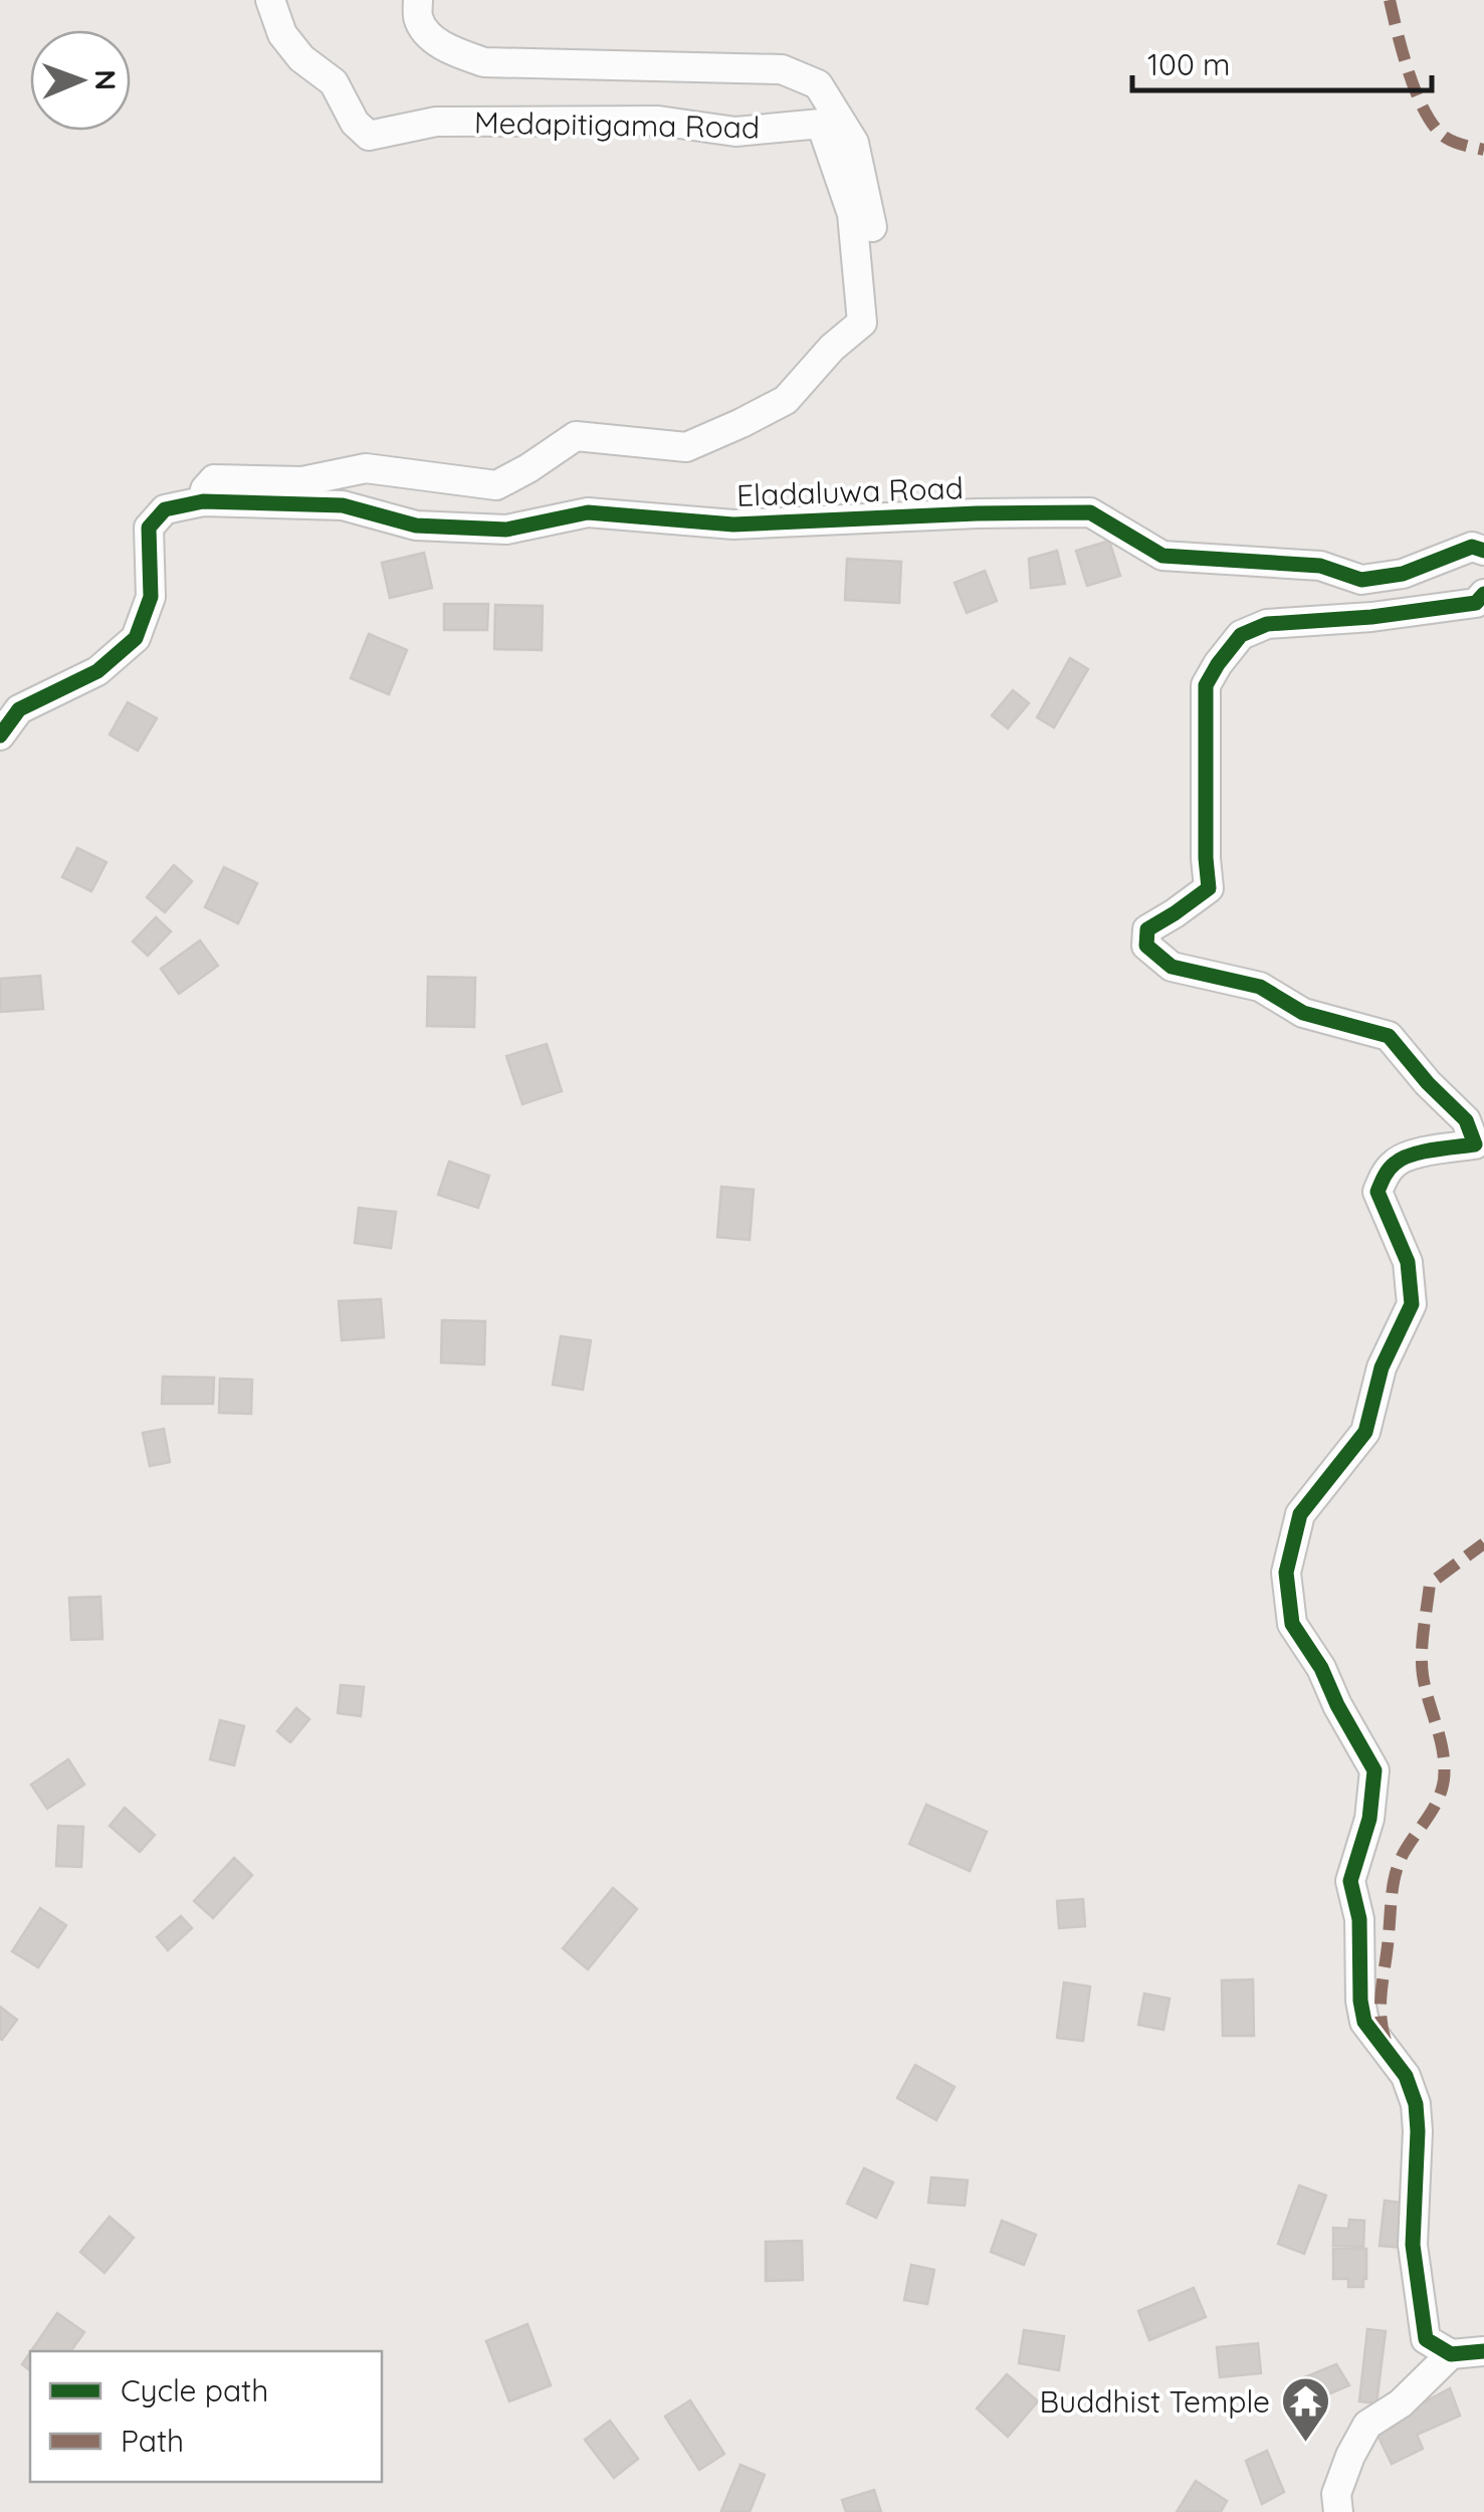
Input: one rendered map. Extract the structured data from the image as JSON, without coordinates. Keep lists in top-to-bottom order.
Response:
{
  "streets": {
    "street": ["Medapitigama Road", "Eladaluwa Road"]
  },
  "places": {
    "temple": ["Buddhist Temple"]
  },
  "legend": ["Cycle path", "Path"],
  "scale_bar": "100 m",
  "north": "right"
}
